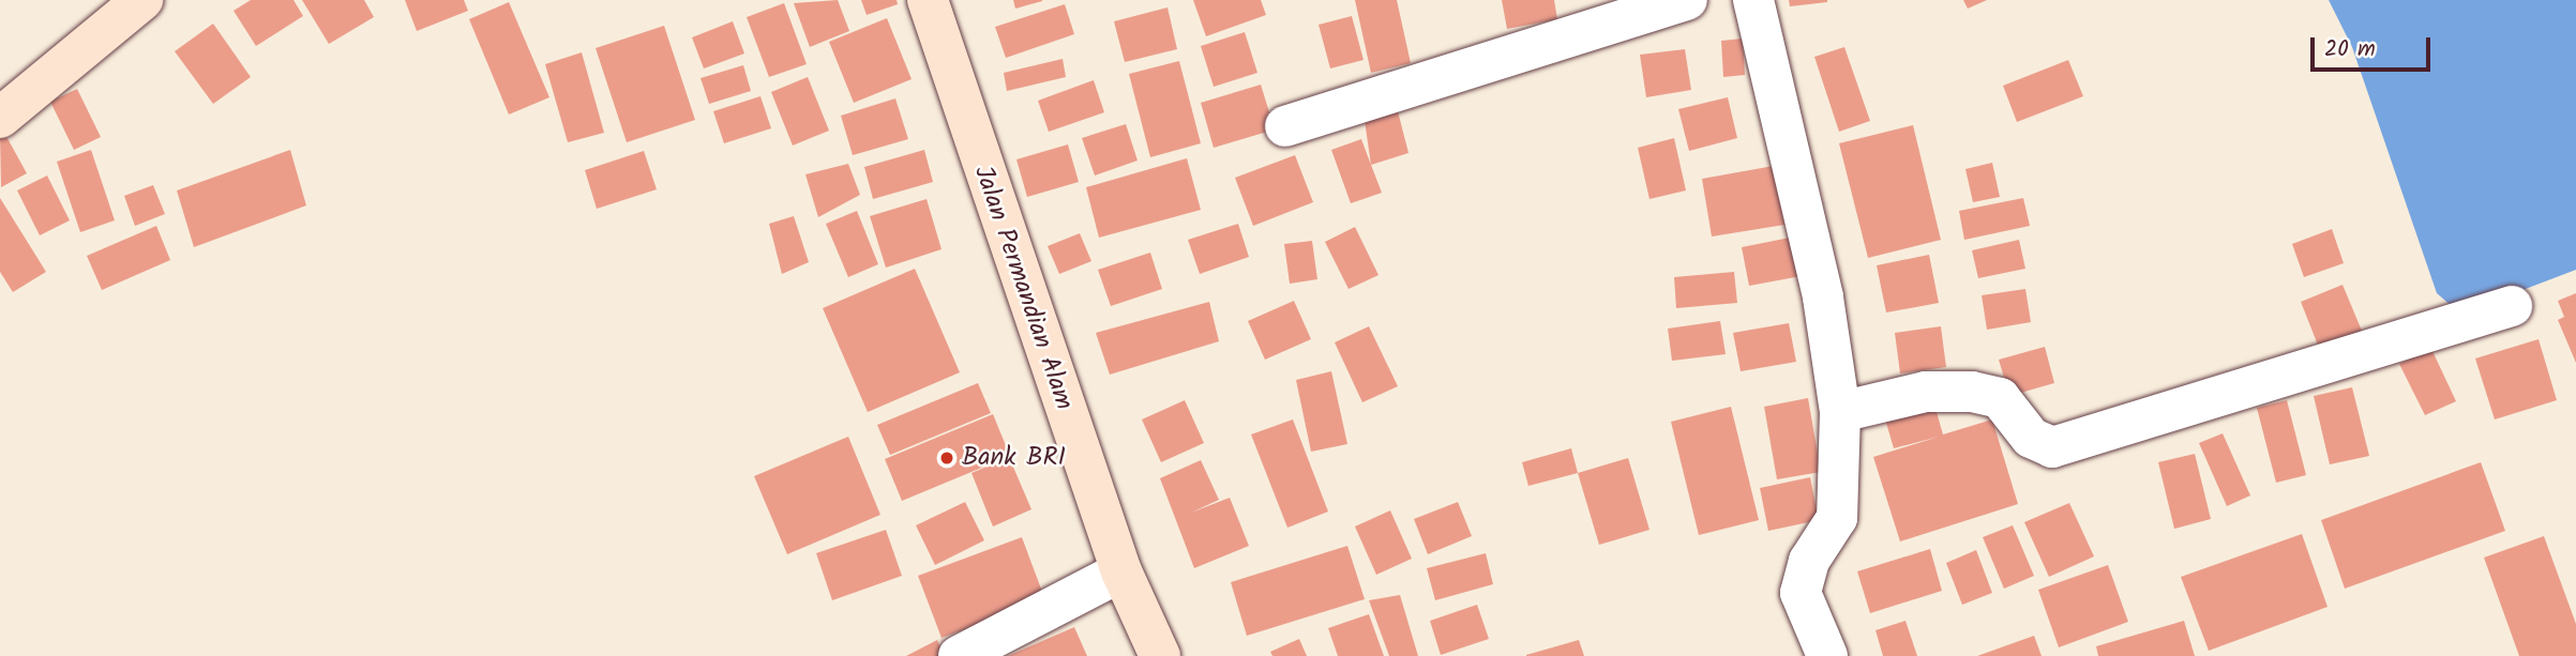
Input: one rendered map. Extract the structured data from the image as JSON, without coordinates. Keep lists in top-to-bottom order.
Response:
{
  "streets": {
    "main road": ["Jalan Permandian Alam"]
  },
  "places": ["Bank BRI"],
  "scale_bar": "20 m"
}
